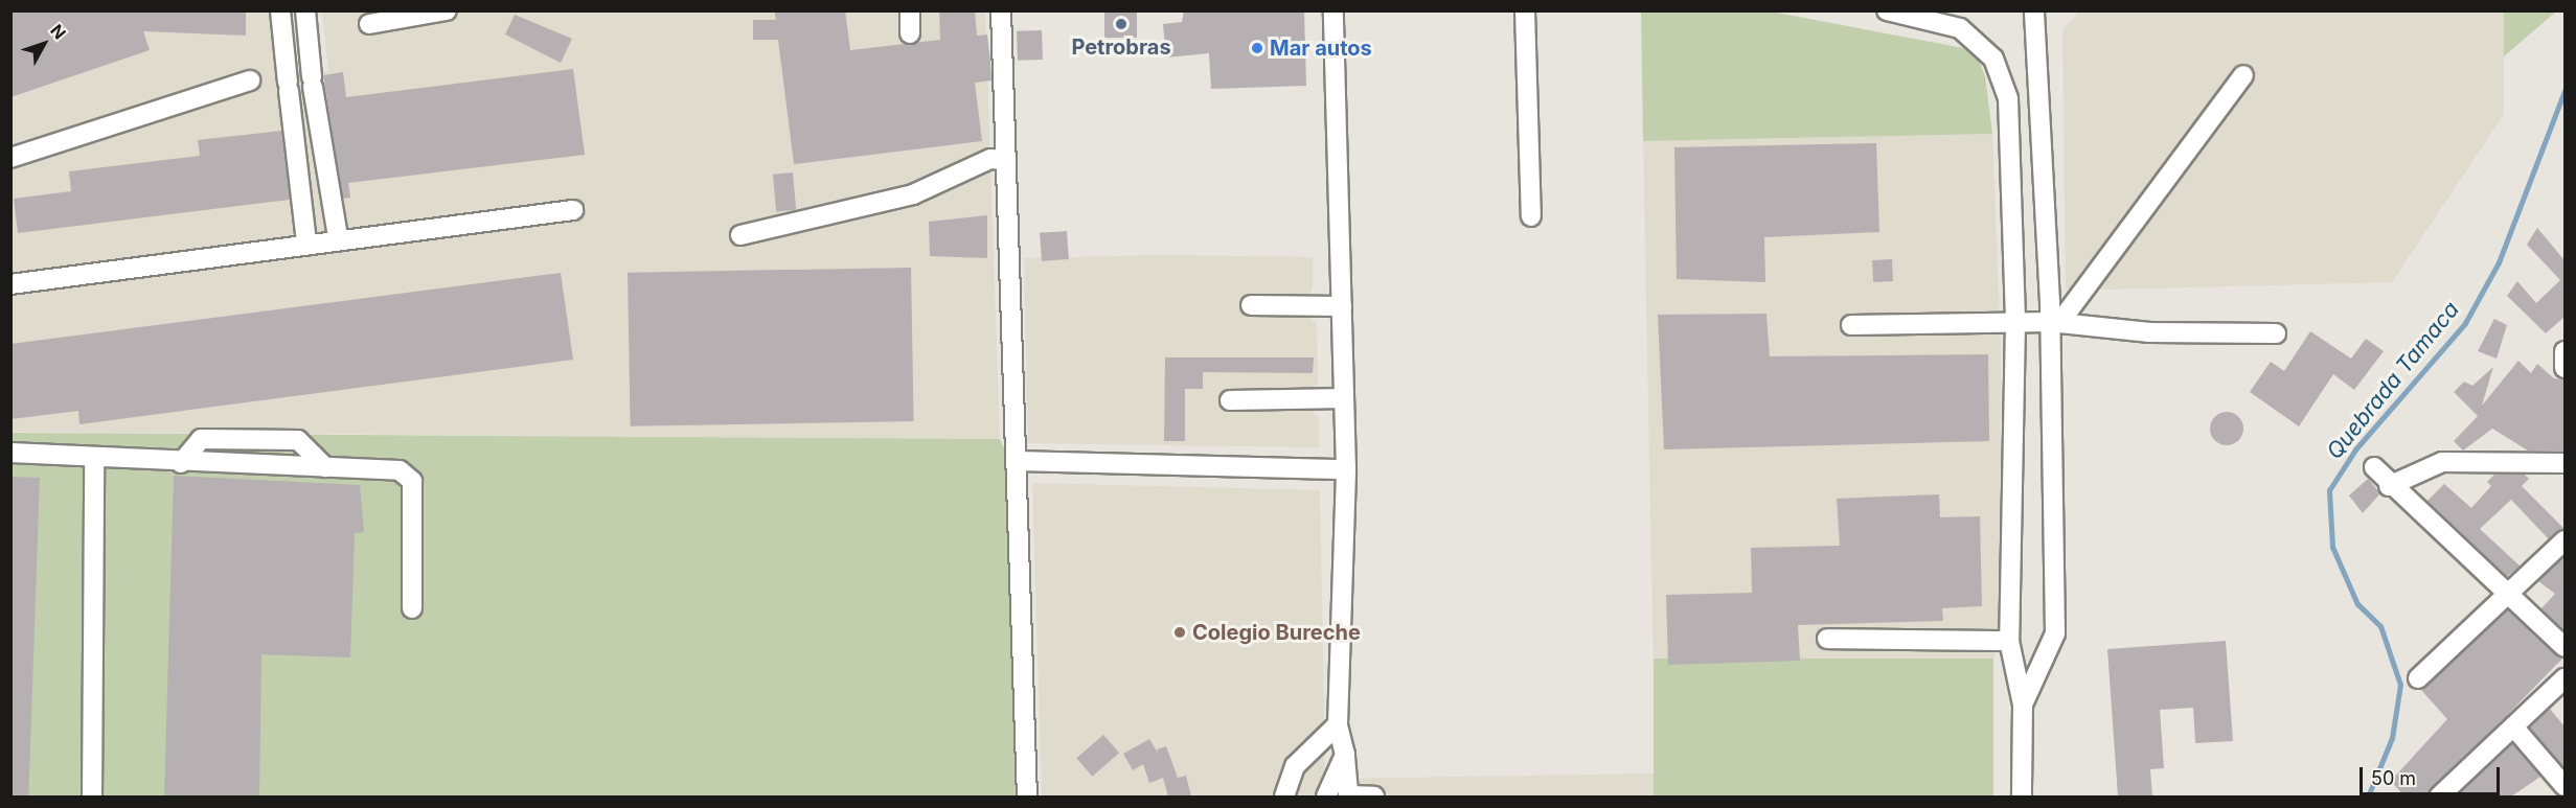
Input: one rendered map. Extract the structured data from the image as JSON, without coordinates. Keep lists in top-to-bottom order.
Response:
{
  "water": ["Quebrada Tamaca"],
  "places": ["Petrobras", "Mar autos", "Colegio Bureche"],
  "scale_bar": "50 m",
  "north": "top right"
}
